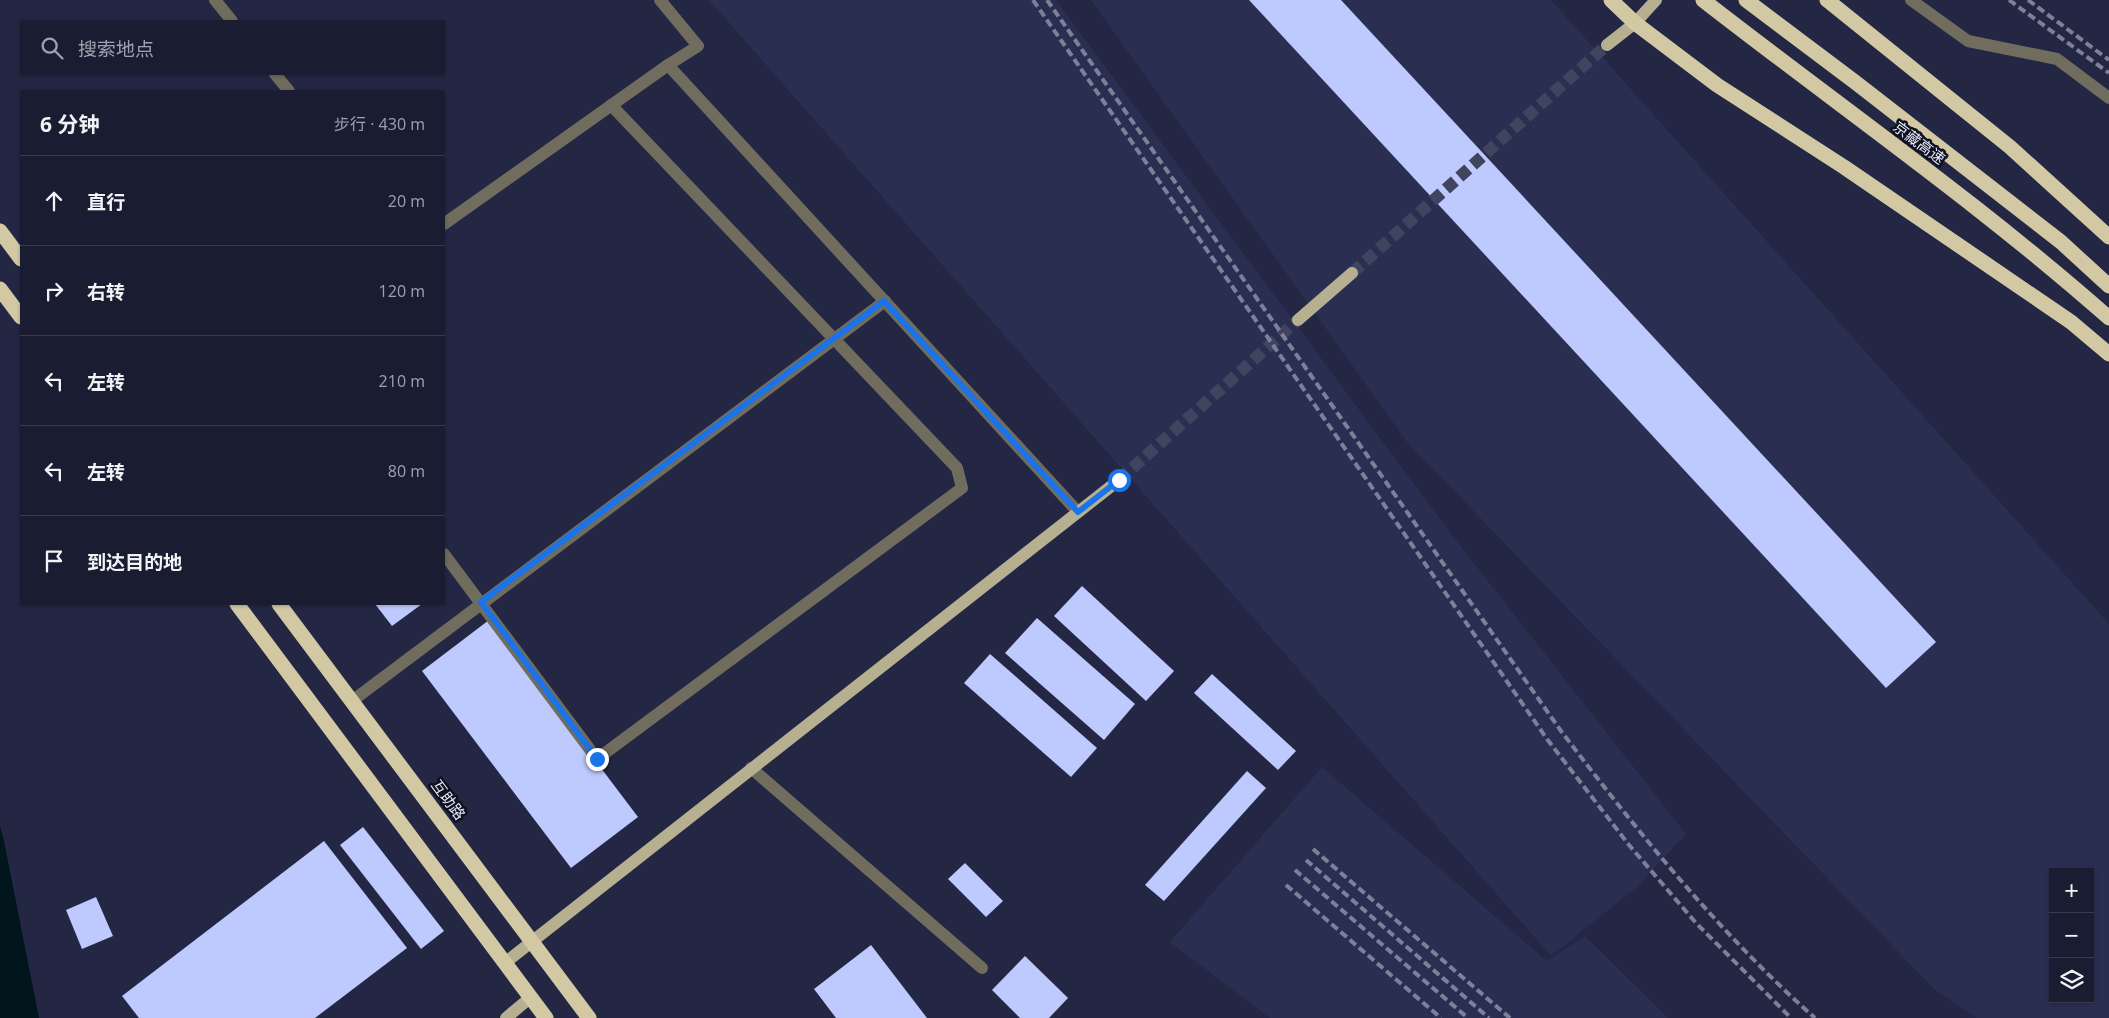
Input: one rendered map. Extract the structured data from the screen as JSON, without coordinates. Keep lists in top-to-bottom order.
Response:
{
  "streets": {
    "highway": ["京藏高速", "互助路"]
  },
  "page": {
    "search": "搜索地点",
    "heading": ["6 分钟", "步行 · 430 m"],
    "list": [
      ["直行", "20 m"],
      ["右转", "120 m"],
      ["左转", "210 m"],
      ["左转", "80 m"],
      "到达目的地"
    ],
    "map_buttons": ["+", "−"]
  }
}
